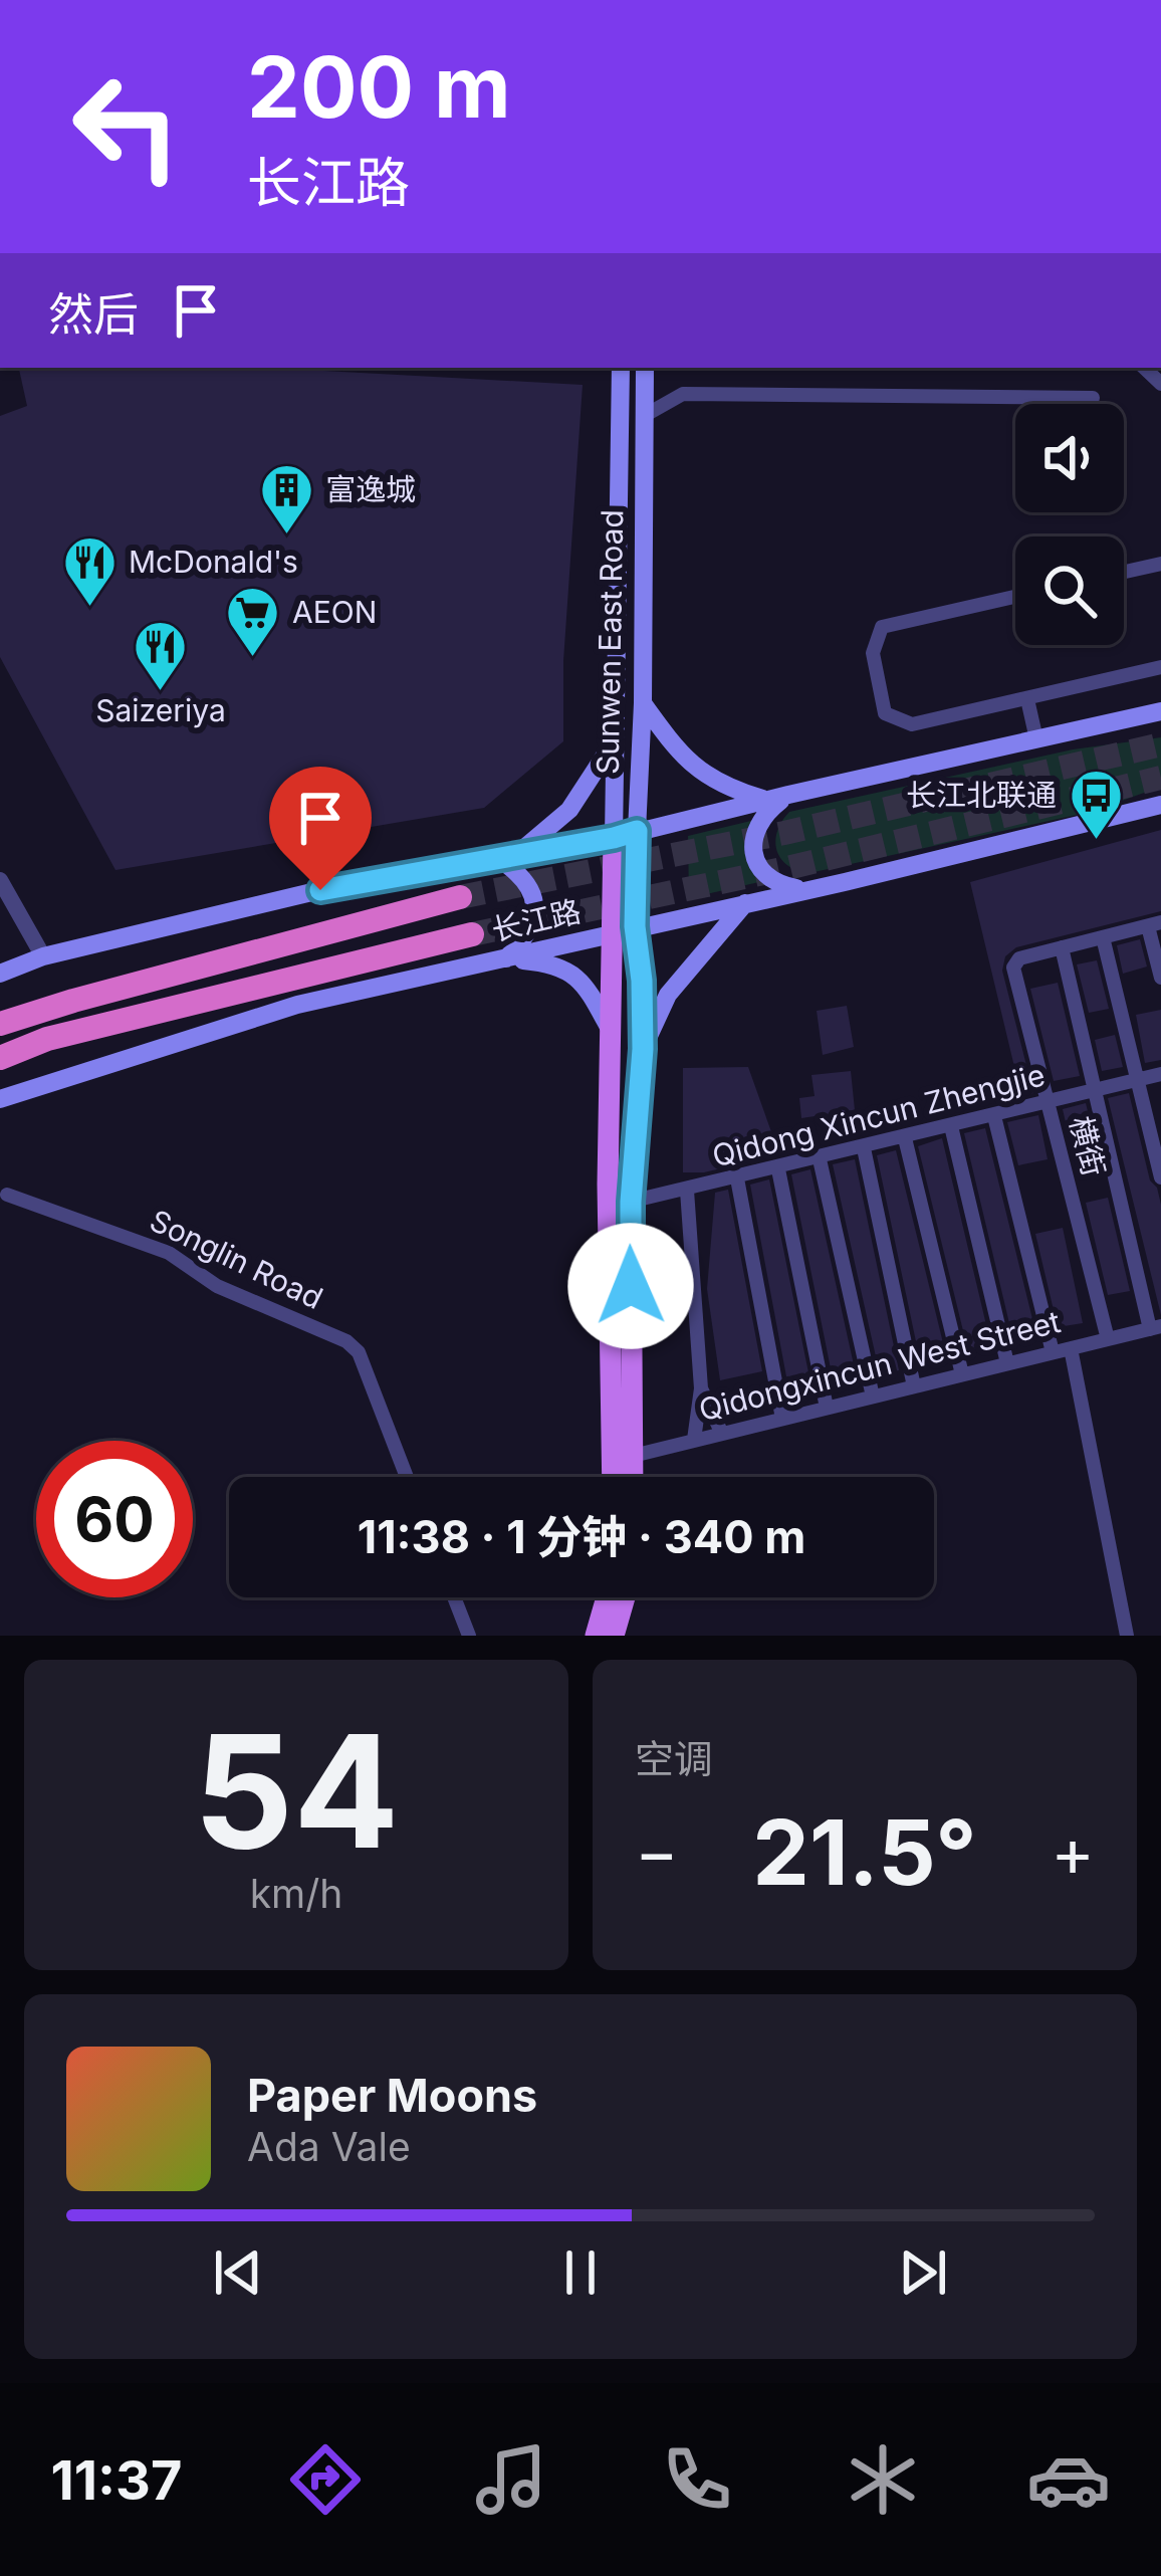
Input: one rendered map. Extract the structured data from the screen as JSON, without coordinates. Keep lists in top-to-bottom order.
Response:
{
  "streets": {
    "main road": ["Sunwen East Road", "长江路"],
    "street": [
      "Qidong Xincun Zhengjie",
      "横街",
      "Songlin Road",
      "Qidongxincun West Street"
    ]
  },
  "crossings": [
    ["Sunwen East Road", "长江路"],
    ["Sunwen East Road", "Qidong Xincun Zhengjie"],
    ["Sunwen East Road", "Qidongxincun West Street"],
    ["Qidong Xincun Zhengjie", "横街"],
    ["横街", "Qidongxincun West Street"]
  ],
  "places": {
    "building": ["富逸城"],
    "restaurant": ["McDonald's", "Saizeriya"],
    "supermarket": ["AEON"],
    "bus stop": ["长江北联通"]
  },
  "page": {
    "turn": ["200 m", "长江路"],
    "then": "然后",
    "limit": "60",
    "trip": "11:38 · 1 分钟 · 340 m",
    "tile": [
      ["54", "km/h"],
      "空调"
    ],
    "heat": ["−", "21.5°", "+"],
    "song": ["Paper Moons", "Ada Vale"],
    "tabs": "11:37"
  }
}
